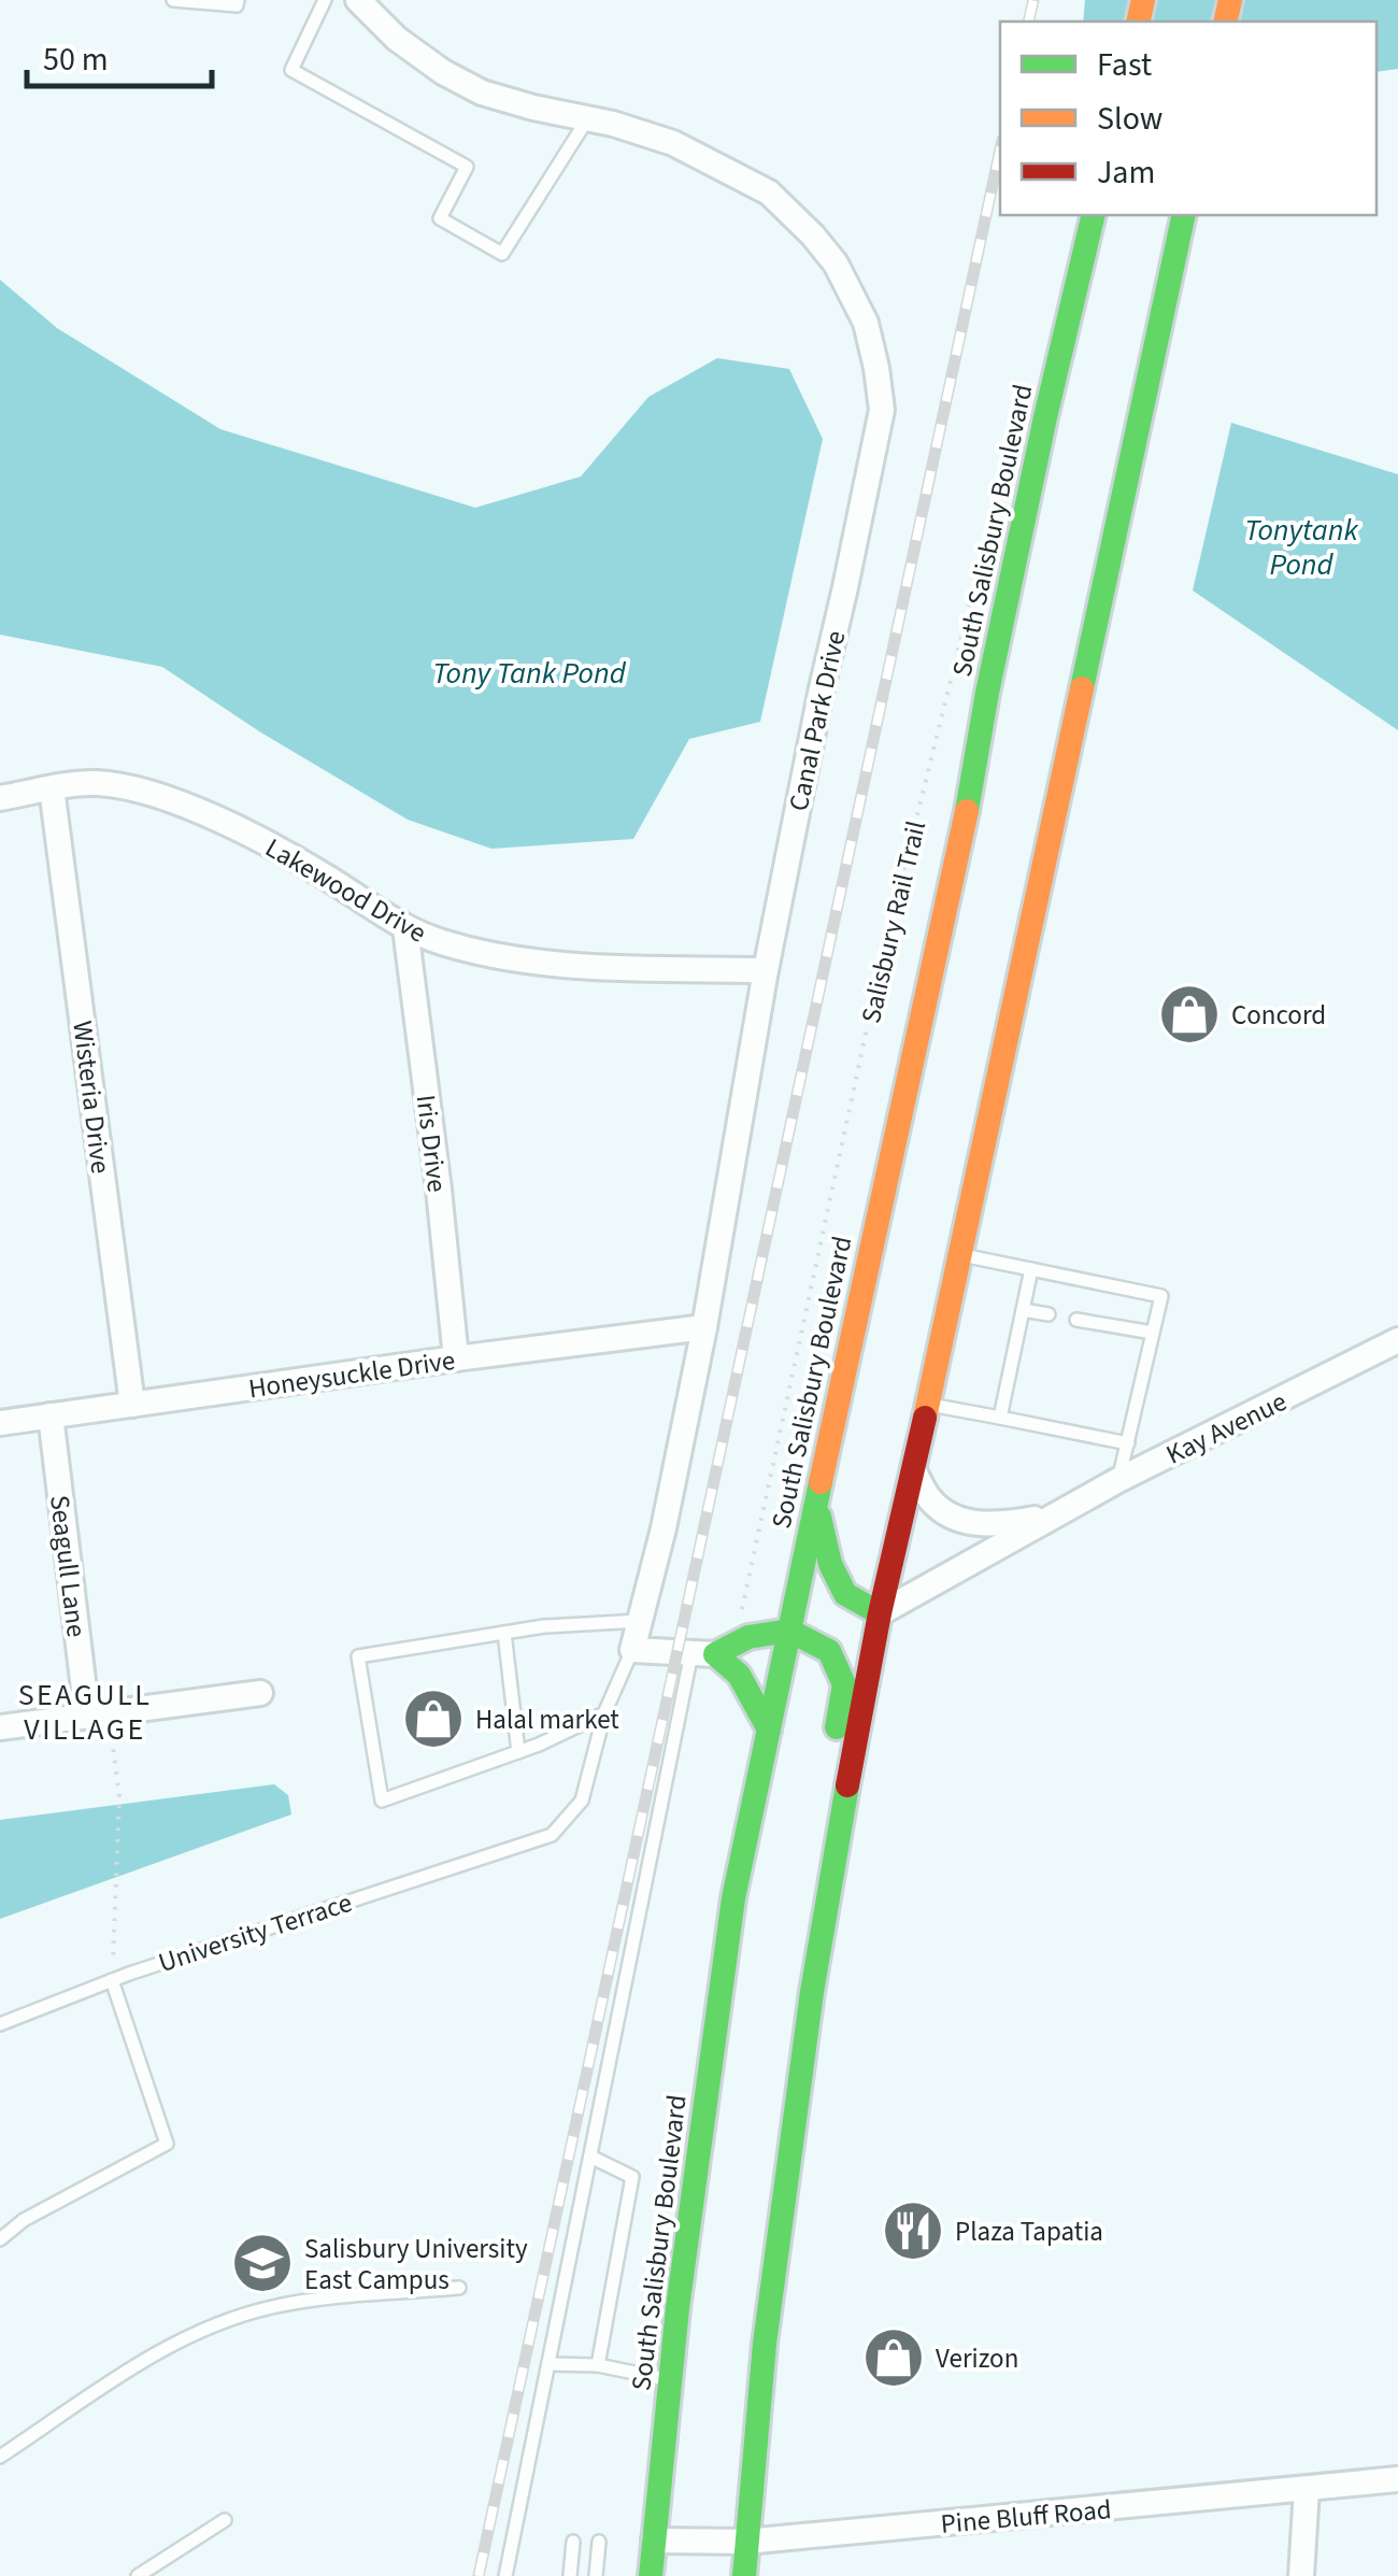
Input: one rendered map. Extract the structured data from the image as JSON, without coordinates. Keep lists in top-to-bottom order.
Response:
{
  "streets": {
    "main road": ["South Salisbury Boulevard"],
    "street": [
      "Canal Park Drive",
      "Lakewood Drive",
      "Wisteria Drive",
      "Iris Drive",
      "Honeysuckle Drive",
      "Kay Avenue",
      "Seagull Lane",
      "Pine Bluff Road"
    ],
    "lane": ["University Terrace"],
    "path": ["Salisbury Rail Trail"]
  },
  "crossings": [
    ["South Salisbury Boulevard", "Pine Bluff Road"],
    ["Canal Park Drive", "Lakewood Drive"],
    ["Canal Park Drive", "Honeysuckle Drive"],
    ["Canal Park Drive", "University Terrace"],
    ["Lakewood Drive", "Wisteria Drive"],
    ["Lakewood Drive", "Iris Drive"],
    ["Wisteria Drive", "Honeysuckle Drive"],
    ["Iris Drive", "Honeysuckle Drive"],
    ["Honeysuckle Drive", "Seagull Lane"]
  ],
  "districts": ["SEAGULL VILLAGE"],
  "water": ["Tonytank Pond", "Tony Tank Pond"],
  "places": {
    "shop": ["Concord", "Halal market", "Verizon"],
    "restaurant": ["Plaza Tapatia"],
    "school or university": ["Salisbury University East Campus"]
  },
  "legend": ["Fast", "Slow", "Jam"],
  "scale_bar": "50 m"
}
